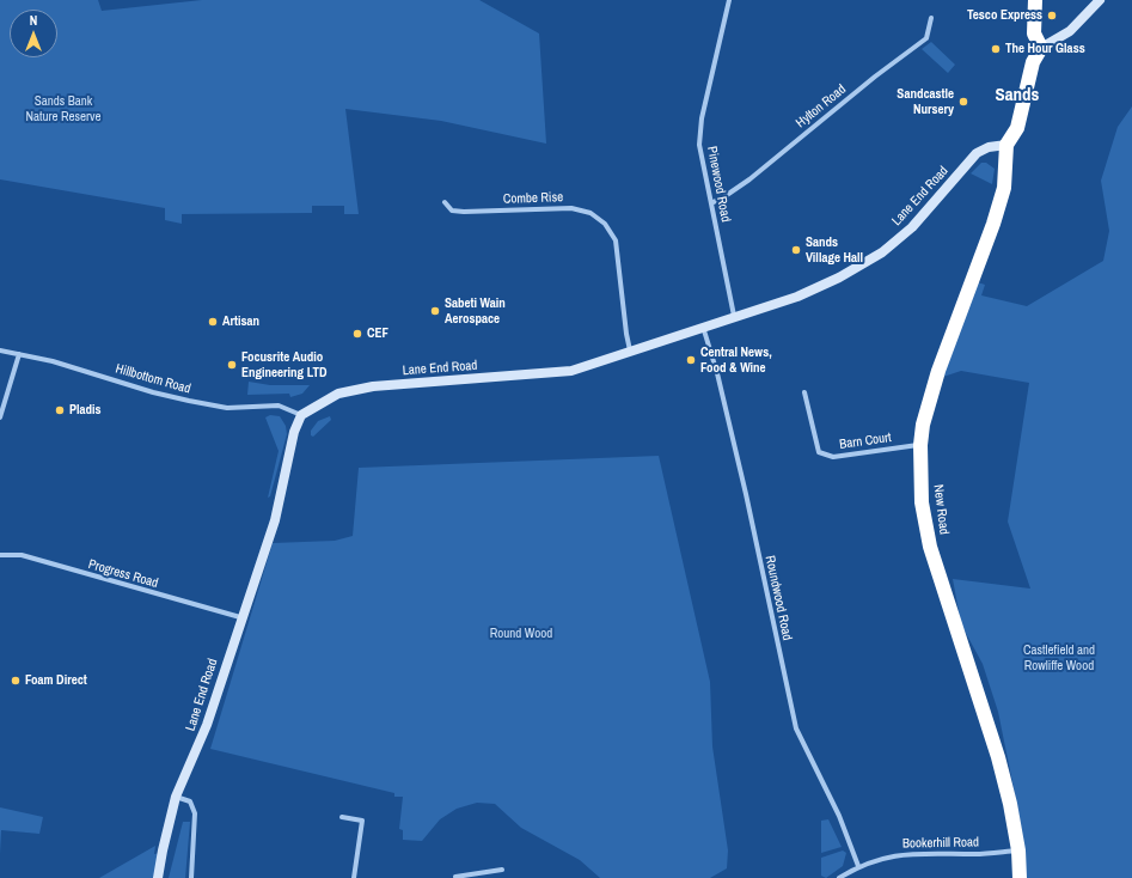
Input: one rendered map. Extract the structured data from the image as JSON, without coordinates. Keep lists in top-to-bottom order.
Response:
{
  "streets": {
    "highway": ["New Road"],
    "street": [
      "Hylton Road",
      "Pinewood Road",
      "Lane End Road",
      "Combe Rise",
      "Hillbottom Road",
      "Barn Court",
      "Progress Road",
      "Roundwood Road",
      "Bookerhill Road"
    ]
  },
  "crossings": [
    ["Hylton Road", "Pinewood Road"],
    ["Pinewood Road", "Lane End Road"],
    ["Lane End Road", "Combe Rise"],
    ["Lane End Road", "Hillbottom Road"],
    ["Lane End Road", "New Road"],
    ["Lane End Road", "Progress Road"],
    ["Lane End Road", "Roundwood Road"],
    ["Barn Court", "New Road"],
    ["New Road", "Bookerhill Road"],
    ["Roundwood Road", "Bookerhill Road"]
  ],
  "districts": ["Sands"],
  "parks": ["Sands Bank Nature Reserve", "Round Wood", "Castlefield and Rowliffe Wood"],
  "places": [
    "Tesco Express",
    "The Hour Glass",
    "Sandcastle Nursery",
    "Sands Village Hall",
    "Sabeti Wain Aerospace",
    "Artisan",
    "CEF",
    "Central News, Food & Wine",
    "Focusrite Audio Engineering LTD",
    "Pladis",
    "Foam Direct"
  ],
  "north": "top"
}
